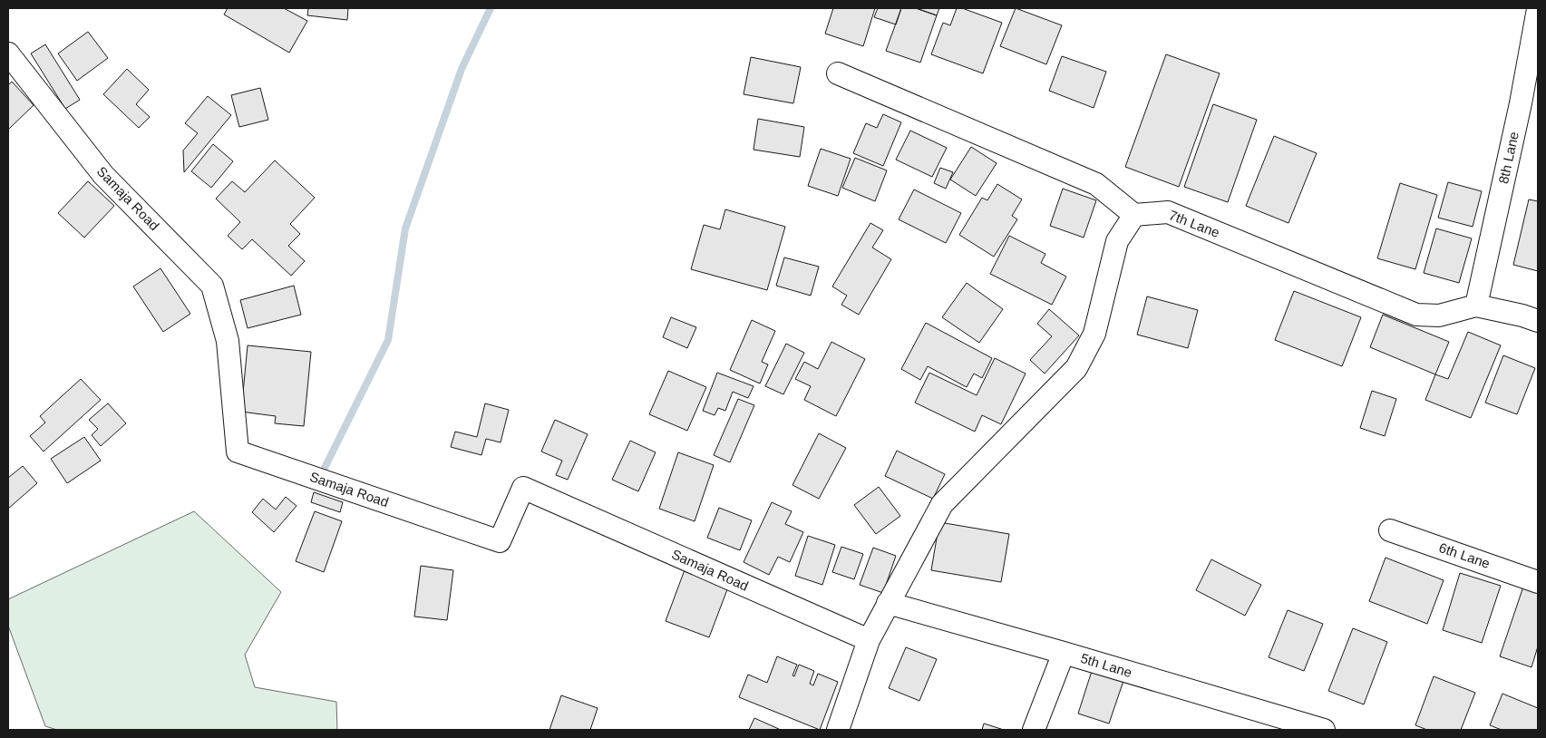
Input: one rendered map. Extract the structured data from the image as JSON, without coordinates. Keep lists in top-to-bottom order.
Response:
{
  "streets": {
    "street": [
      "8th Lane",
      "Samaja Road",
      "7th Lane",
      "6th Lane",
      "5th Lane"
    ]
  },
  "crossings": [
    ["8th Lane", "7th Lane"]
  ]
}
